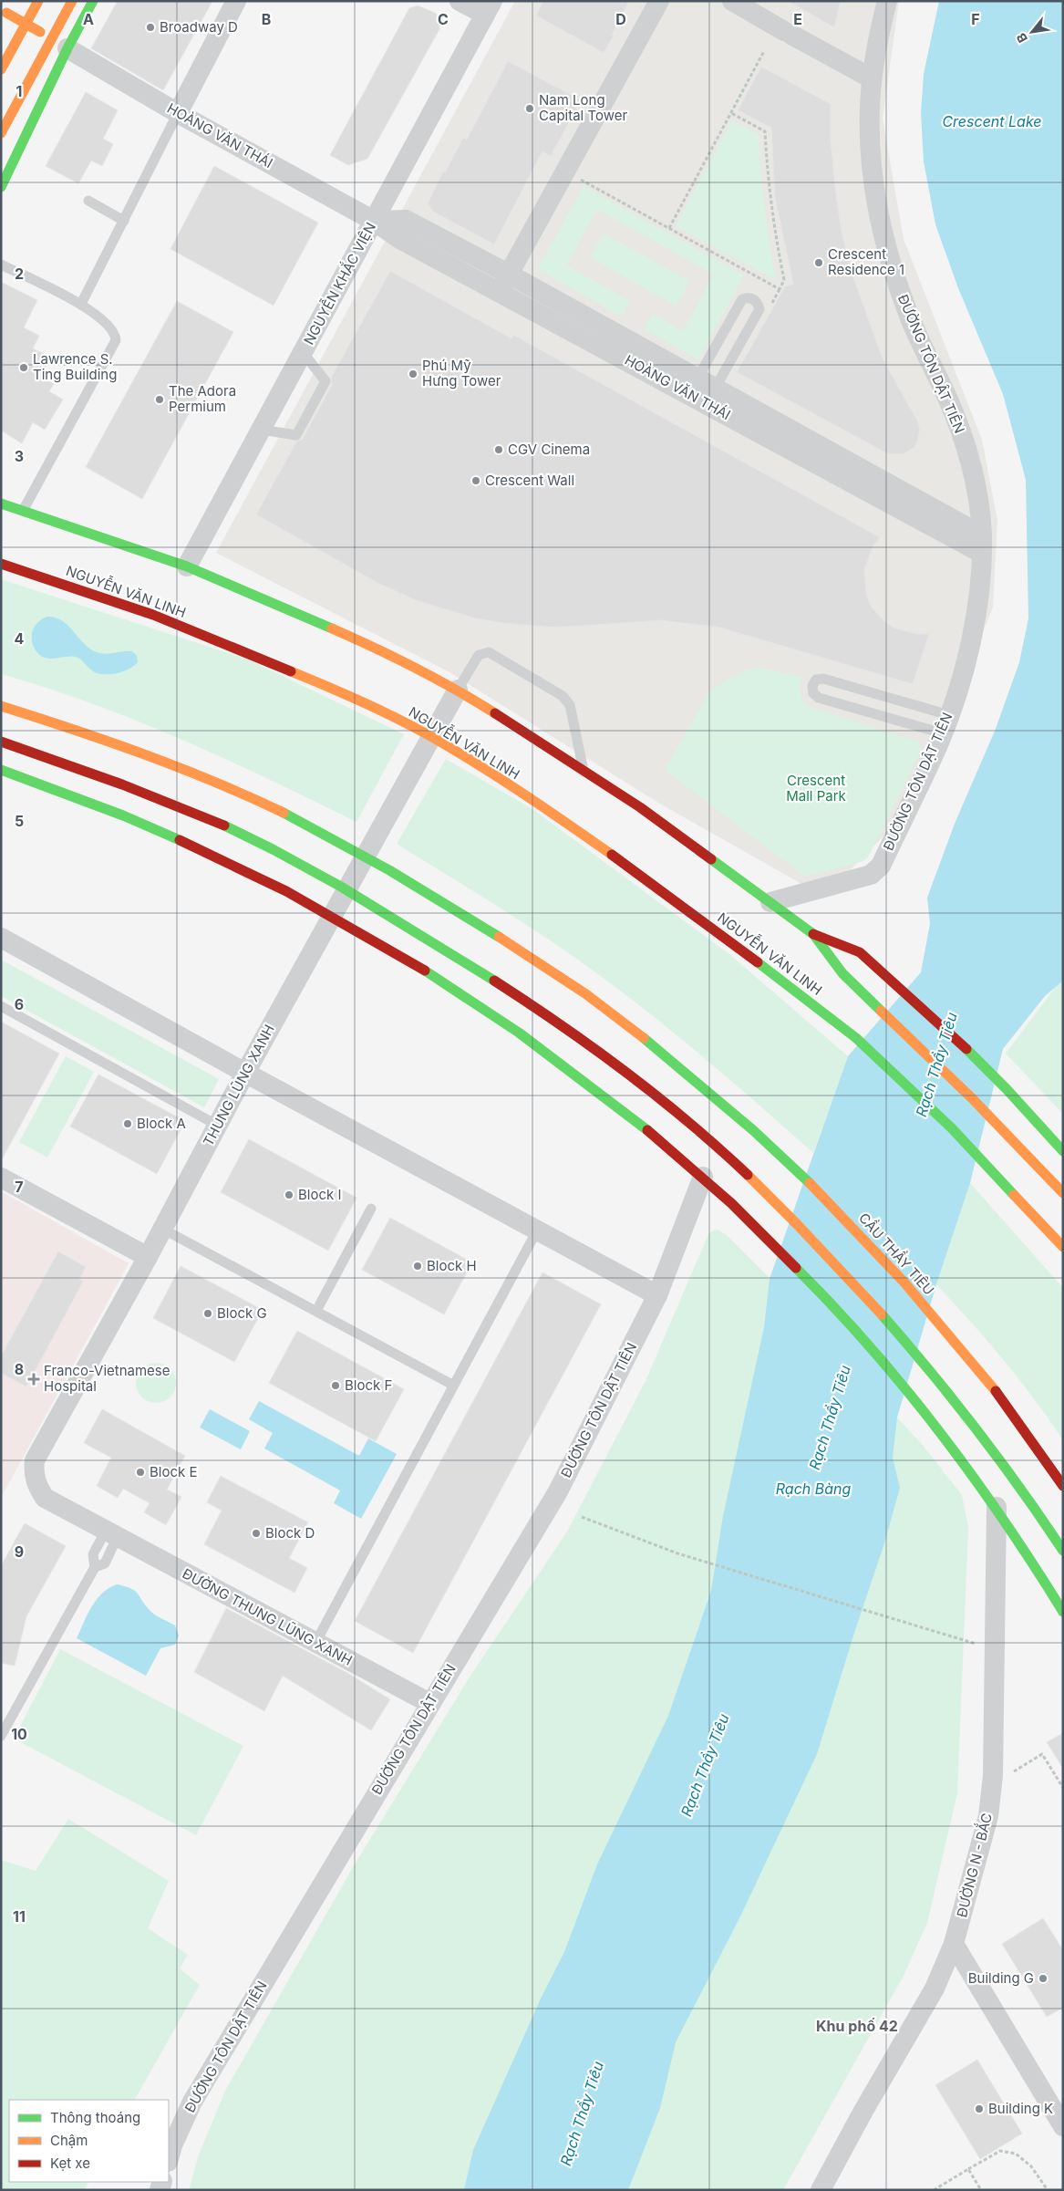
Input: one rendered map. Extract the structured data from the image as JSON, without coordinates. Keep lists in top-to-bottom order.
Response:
{
  "streets": {
    "main road": ["NGUYỄN VĂN LINH", "CẦU THẦY TIÊU"],
    "street": [
      "HOÀNG VĂN THÁI",
      "NGUYỄN KHẮC VIỆN",
      "ĐƯỜNG TÔN DẬT TIÊN",
      "THUNG LŨNG XANH",
      "ĐƯỜNG THUNG LŨNG XANH",
      "ĐƯỜNG N - BẮC"
    ]
  },
  "crossings": [
    ["HOÀNG VĂN THÁI", "NGUYỄN KHẮC VIỆN"],
    ["HOÀNG VĂN THÁI", "ĐƯỜNG TÔN DẬT TIÊN"],
    ["ĐƯỜNG TÔN DẬT TIÊN", "ĐƯỜNG THUNG LŨNG XANH"],
    ["NGUYỄN VĂN LINH", "THUNG LŨNG XANH"],
    ["THUNG LŨNG XANH", "CẦU THẦY TIÊU"],
    ["THUNG LŨNG XANH", "ĐƯỜNG THUNG LŨNG XANH"]
  ],
  "districts": ["Khu phố 42"],
  "water": ["Crescent Lake", "Rạch Thầy Tiêu", "Rạch Bàng"],
  "parks": ["Crescent Mall Park"],
  "places": {
    "other": [
      "Broadway D",
      "Nam Long Capital Tower",
      "Crescent Residence 1",
      "Lawrence S. Ting Building",
      "Phú Mỹ Hưng Tower",
      "The Adora Permium",
      "CGV Cinema",
      "Crescent Wall",
      "Block A",
      "Block I",
      "Block H",
      "Block G",
      "Block F",
      "Block E",
      "Block D",
      "Building G",
      "Building K"
    ],
    "health": ["Franco-Vietnamese Hospital"]
  },
  "legend": ["Thông thoáng", "Chậm", "Kẹt xe"],
  "north": "bottom left",
  "grid": {
    "columns": [
      "A",
      "B",
      "C",
      "D",
      "E",
      "F"
    ],
    "rows": [
      "1",
      "2",
      "3",
      "4",
      "5",
      "6",
      "7",
      "8",
      "9",
      "10",
      "11"
    ]
  }
}
